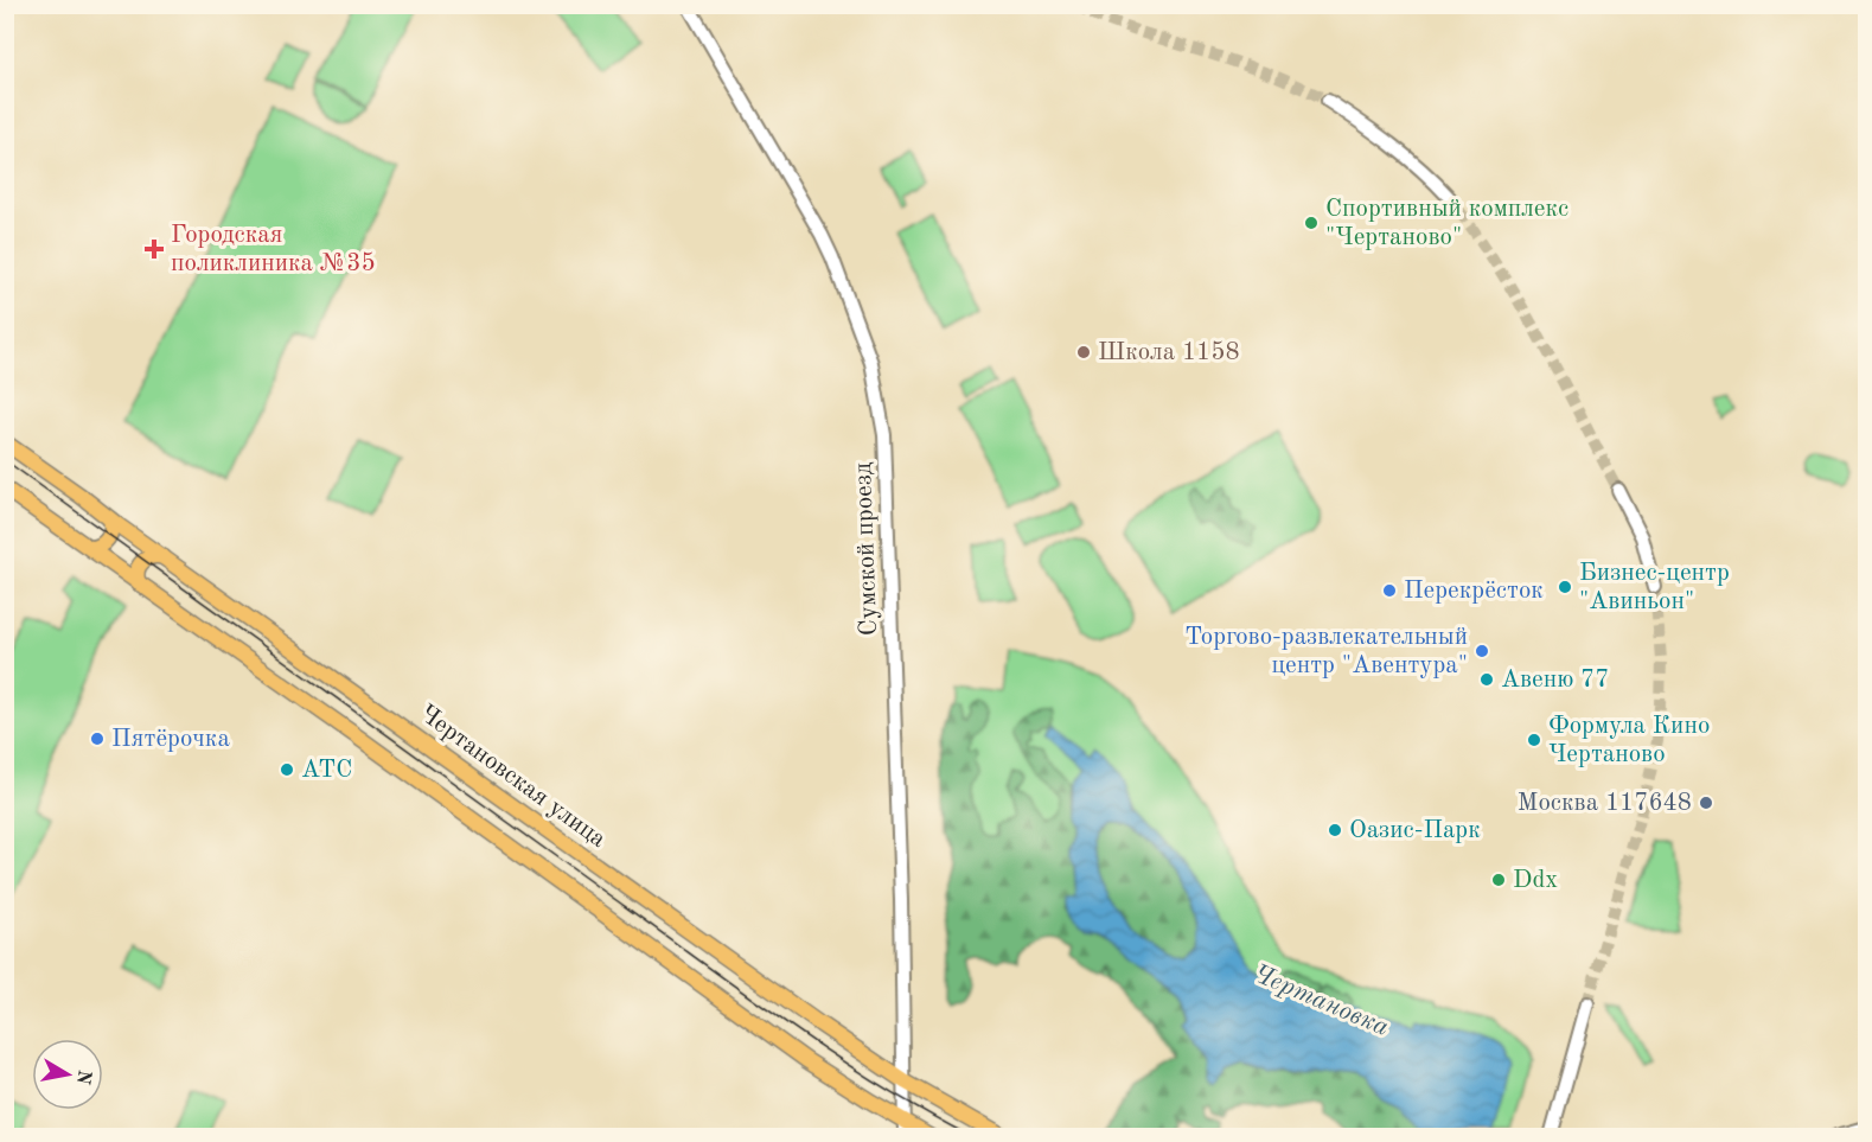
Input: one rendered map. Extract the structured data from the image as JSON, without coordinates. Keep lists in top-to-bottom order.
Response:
{
  "streets": {
    "main road": ["Чертановская улица"],
    "street": ["Сумской проезд"]
  },
  "crossings": [
    ["Сумской проезд", "Чертановская улица"]
  ],
  "water": ["Чертановка"],
  "places": {
    "other": [
      "Спортивный комплекс \"Чертаново\"",
      "Школа 1158",
      "Бизнес-центр \"Авиньон\"",
      "Перекрёсток",
      "Торгово-развлекательный центр \"Авентура\"",
      "Авеню 77",
      "Пятёрочка",
      "Формула Кино Чертаново",
      "АТС",
      "Москва 117648",
      "Оазис-Парк",
      "Ddx"
    ],
    "health": ["Городская поликлиника №35"]
  },
  "north": "right"
}
